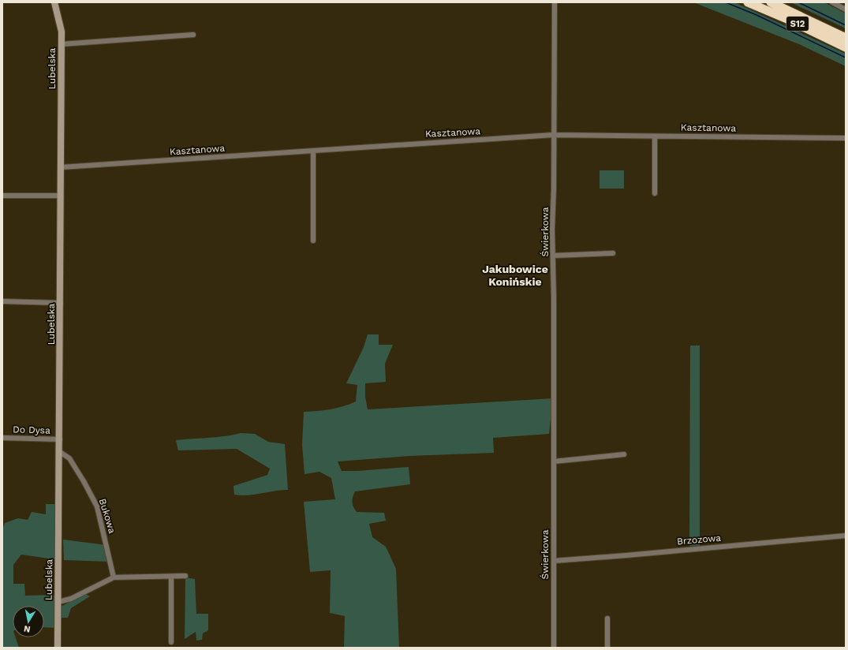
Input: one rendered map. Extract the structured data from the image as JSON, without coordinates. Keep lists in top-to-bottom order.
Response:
{
  "streets": {
    "highway": ["S12"],
    "street": [
      "Lubelska",
      "Kasztanowa",
      "Świerkowa",
      "Do Dysa",
      "Bukowa",
      "Brzozowa"
    ]
  },
  "crossings": [
    ["Lubelska", "Kasztanowa"],
    ["Lubelska", "Do Dysa"],
    ["Lubelska", "Bukowa"],
    ["Kasztanowa", "Świerkowa"],
    ["Świerkowa", "Brzozowa"]
  ],
  "districts": ["Jakubowice Konińskie"],
  "north": "bottom"
}
